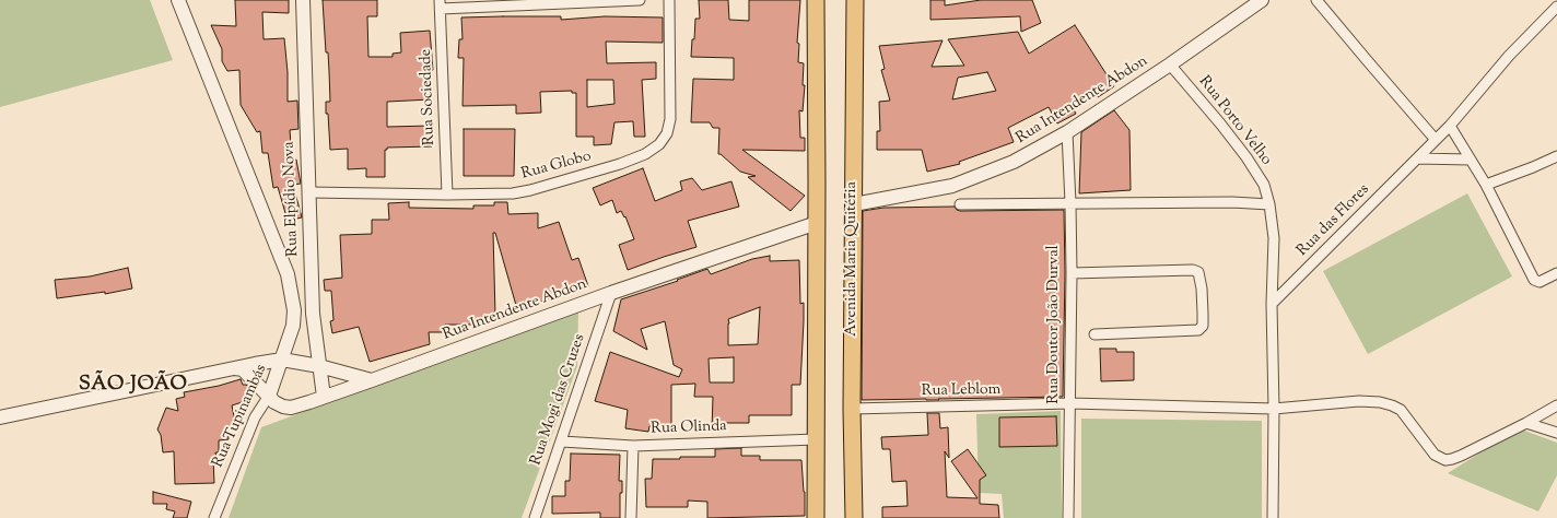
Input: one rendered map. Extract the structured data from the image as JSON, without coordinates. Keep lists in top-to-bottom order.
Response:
{
  "streets": {
    "main road": ["Avenida Maria Quitéria"],
    "street": [
      "Rua Sociedade",
      "Rua Intendente Abdon",
      "Rua Porto Velho",
      "Rua Globo",
      "Rua Elpídio Nova",
      "Rua das Flores",
      "Rua Doutor João Durval",
      "Rua Leblom",
      "Rua Mogi das Cruzes",
      "Rua Tupinambás",
      "Rua Olinda"
    ]
  },
  "crossings": [
    ["Rua Sociedade", "Rua Globo"],
    ["Rua Intendente Abdon", "Rua Porto Velho"],
    ["Rua Intendente Abdon", "Rua Elpídio Nova"],
    ["Rua Intendente Abdon", "Avenida Maria Quitéria"],
    ["Rua Intendente Abdon", "Rua Doutor João Durval"],
    ["Rua Intendente Abdon", "Rua Mogi das Cruzes"],
    ["Rua Intendente Abdon", "Rua Tupinambás"],
    ["Rua Porto Velho", "Rua das Flores"],
    ["Rua Porto Velho", "Rua Leblom"],
    ["Rua Globo", "Rua Elpídio Nova"],
    ["Rua Elpídio Nova", "Rua Tupinambás"],
    ["Avenida Maria Quitéria", "Rua Leblom"],
    ["Rua Doutor João Durval", "Rua Leblom"],
    ["Rua Mogi das Cruzes", "Rua Olinda"]
  ],
  "districts": ["SÃO JOÃO"]
}
